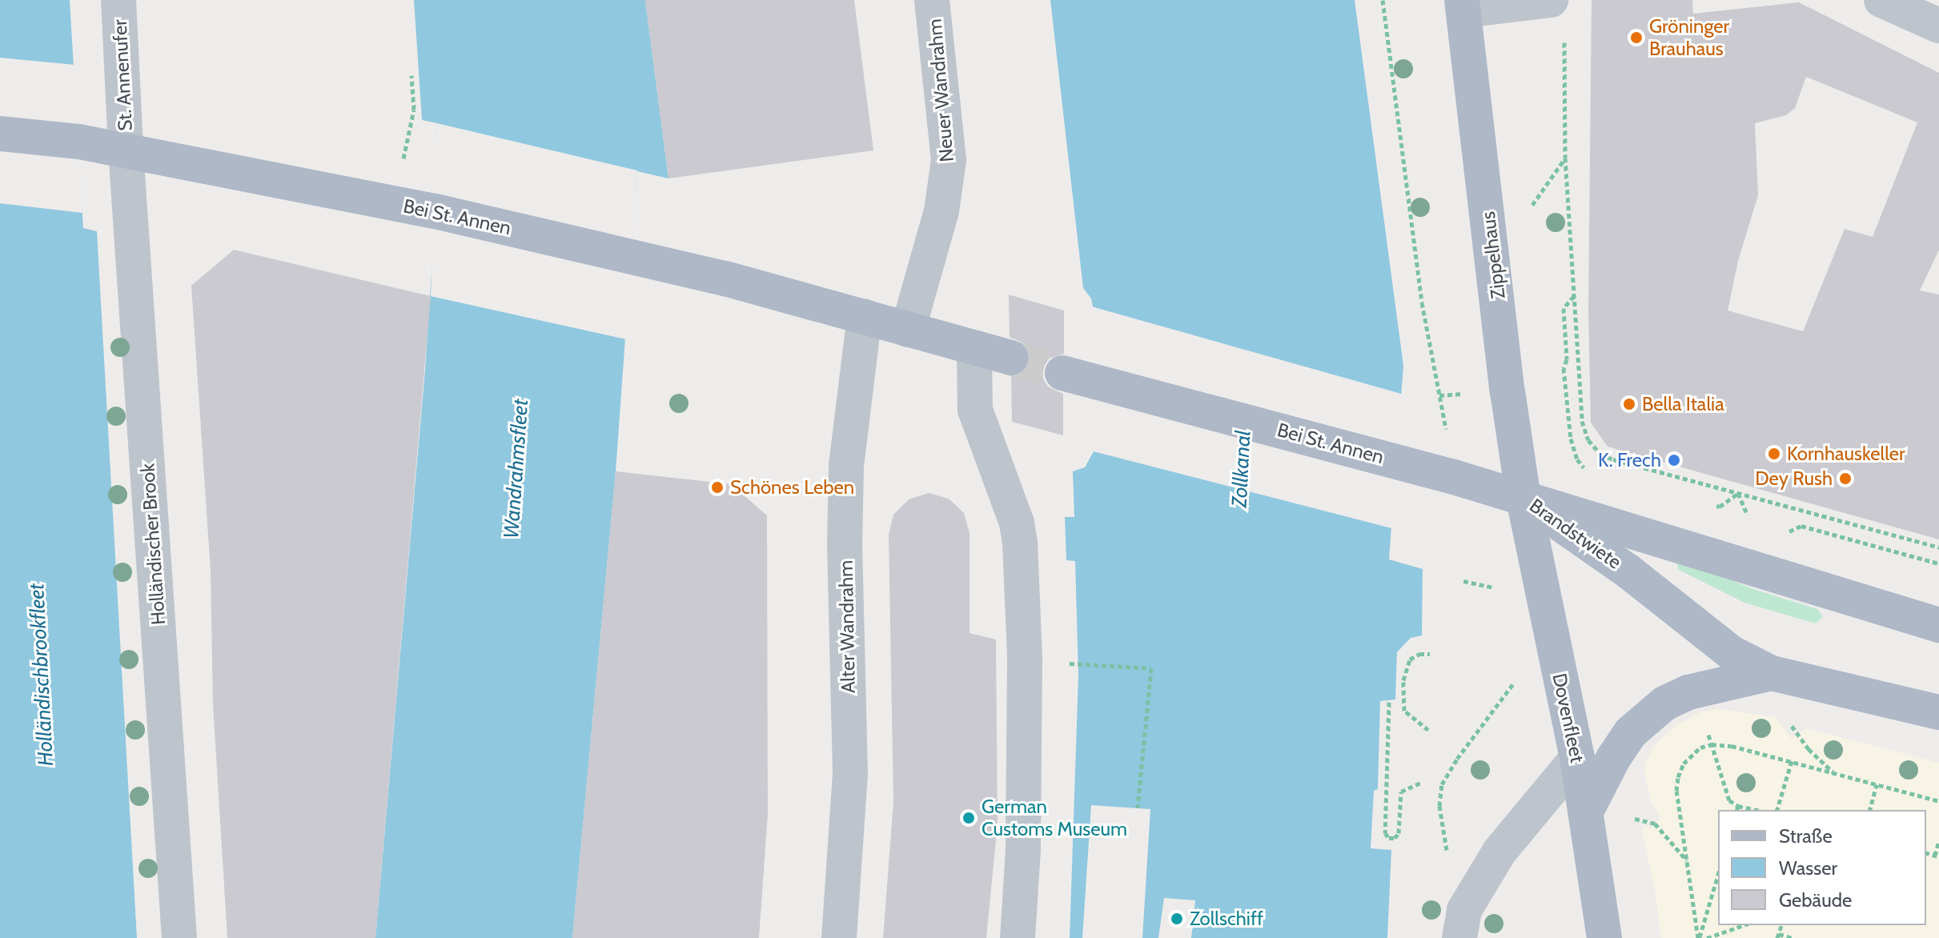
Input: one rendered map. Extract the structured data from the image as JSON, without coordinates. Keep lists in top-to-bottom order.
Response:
{
  "streets": {
    "main road": [
      "Bei St. Annen",
      "Zippelhaus",
      "Brandstwiete",
      "Dovenfleet"
    ],
    "street": [
      "St. Annenufer",
      "Neuer Wandrahm",
      "Holländischer Brook",
      "Alter Wandrahm"
    ]
  },
  "crossings": [
    ["St. Annenufer", "Bei St. Annen"],
    ["St. Annenufer", "Holländischer Brook"],
    ["Neuer Wandrahm", "Bei St. Annen"],
    ["Bei St. Annen", "Zippelhaus"],
    ["Bei St. Annen", "Brandstwiete"],
    ["Bei St. Annen", "Holländischer Brook"],
    ["Bei St. Annen", "Alter Wandrahm"],
    ["Bei St. Annen", "Dovenfleet"],
    ["Zippelhaus", "Brandstwiete"],
    ["Zippelhaus", "Dovenfleet"],
    ["Brandstwiete", "Dovenfleet"]
  ],
  "water": ["Wandrahmsfleet", "Zollkanal", "Holländischbrookfleet"],
  "places": [
    "Gröninger Brauhaus",
    "Bella Italia",
    "Kornhauskeller",
    "K. Frech",
    "Dey Rush",
    "Schönes Leben",
    "German Customs Museum",
    "Zollschiff"
  ],
  "legend": ["Straße", "Wasser", "Gebäude"]
}
